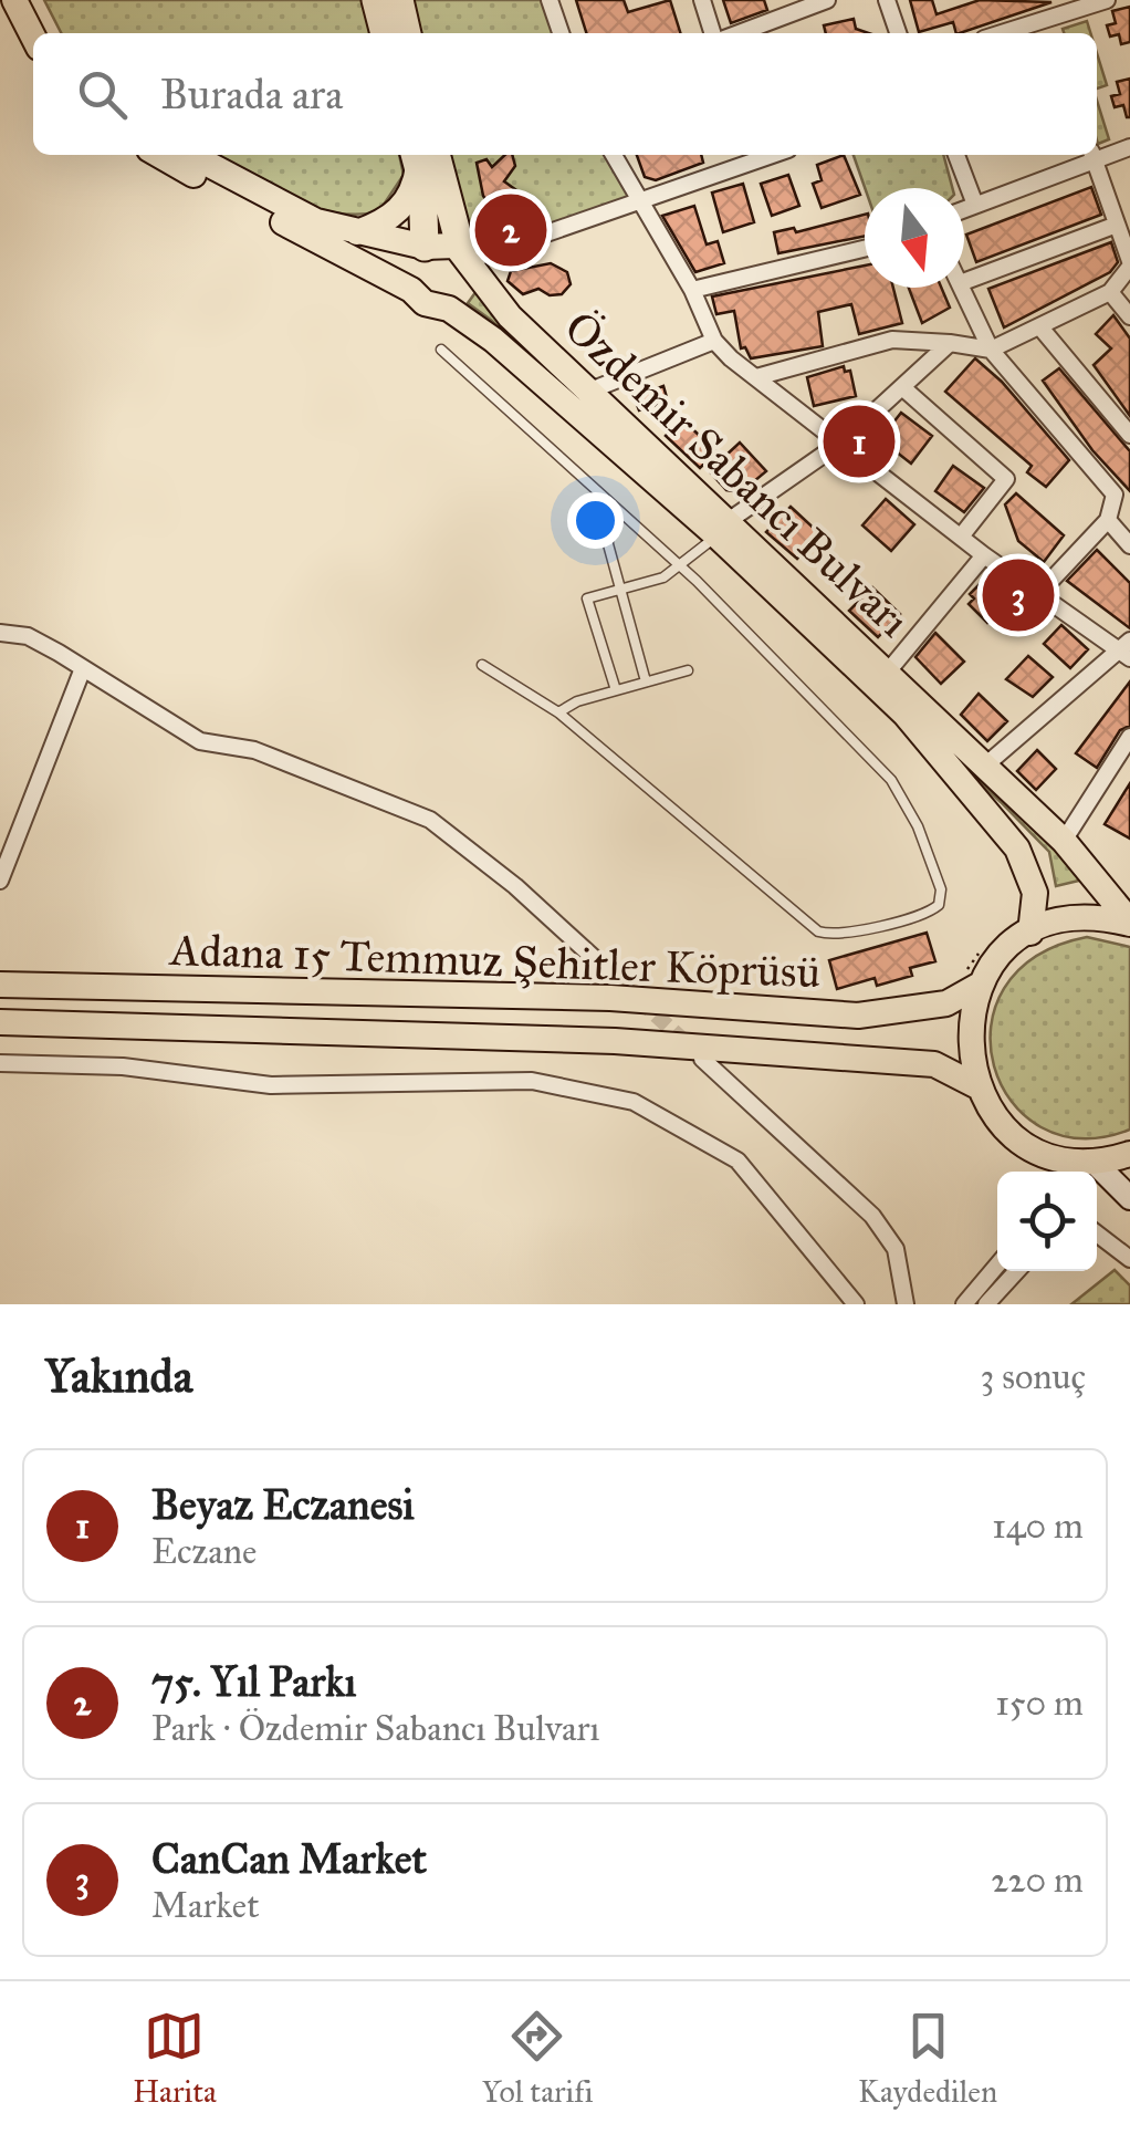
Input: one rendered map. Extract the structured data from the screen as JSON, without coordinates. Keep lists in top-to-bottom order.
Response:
{
  "streets": {
    "main road": ["Özdemir Sabancı Bulvarı", "Adana 15 Temmuz Şehitler Köprüsü"]
  },
  "north": "bottom",
  "page": {
    "search": "Burada ara",
    "pins": ["2", "1", "3"],
    "heading": ["Yakında", "3 sonuç"],
    "list": [
      {
        "mark": "1",
        "name": "Beyaz Eczanesi",
        "note": "Eczane",
        "value": "140 m"
      },
      {
        "mark": "2",
        "name": "75. Yıl Parkı",
        "note": "Park · Özdemir Sabancı Bulvarı",
        "value": "150 m"
      },
      {
        "mark": "3",
        "name": "CanCan Market",
        "note": "Market",
        "value": "220 m"
      }
    ],
    "nav": ["Harita", "Yol tarifi", "Kaydedilen"]
  }
}
